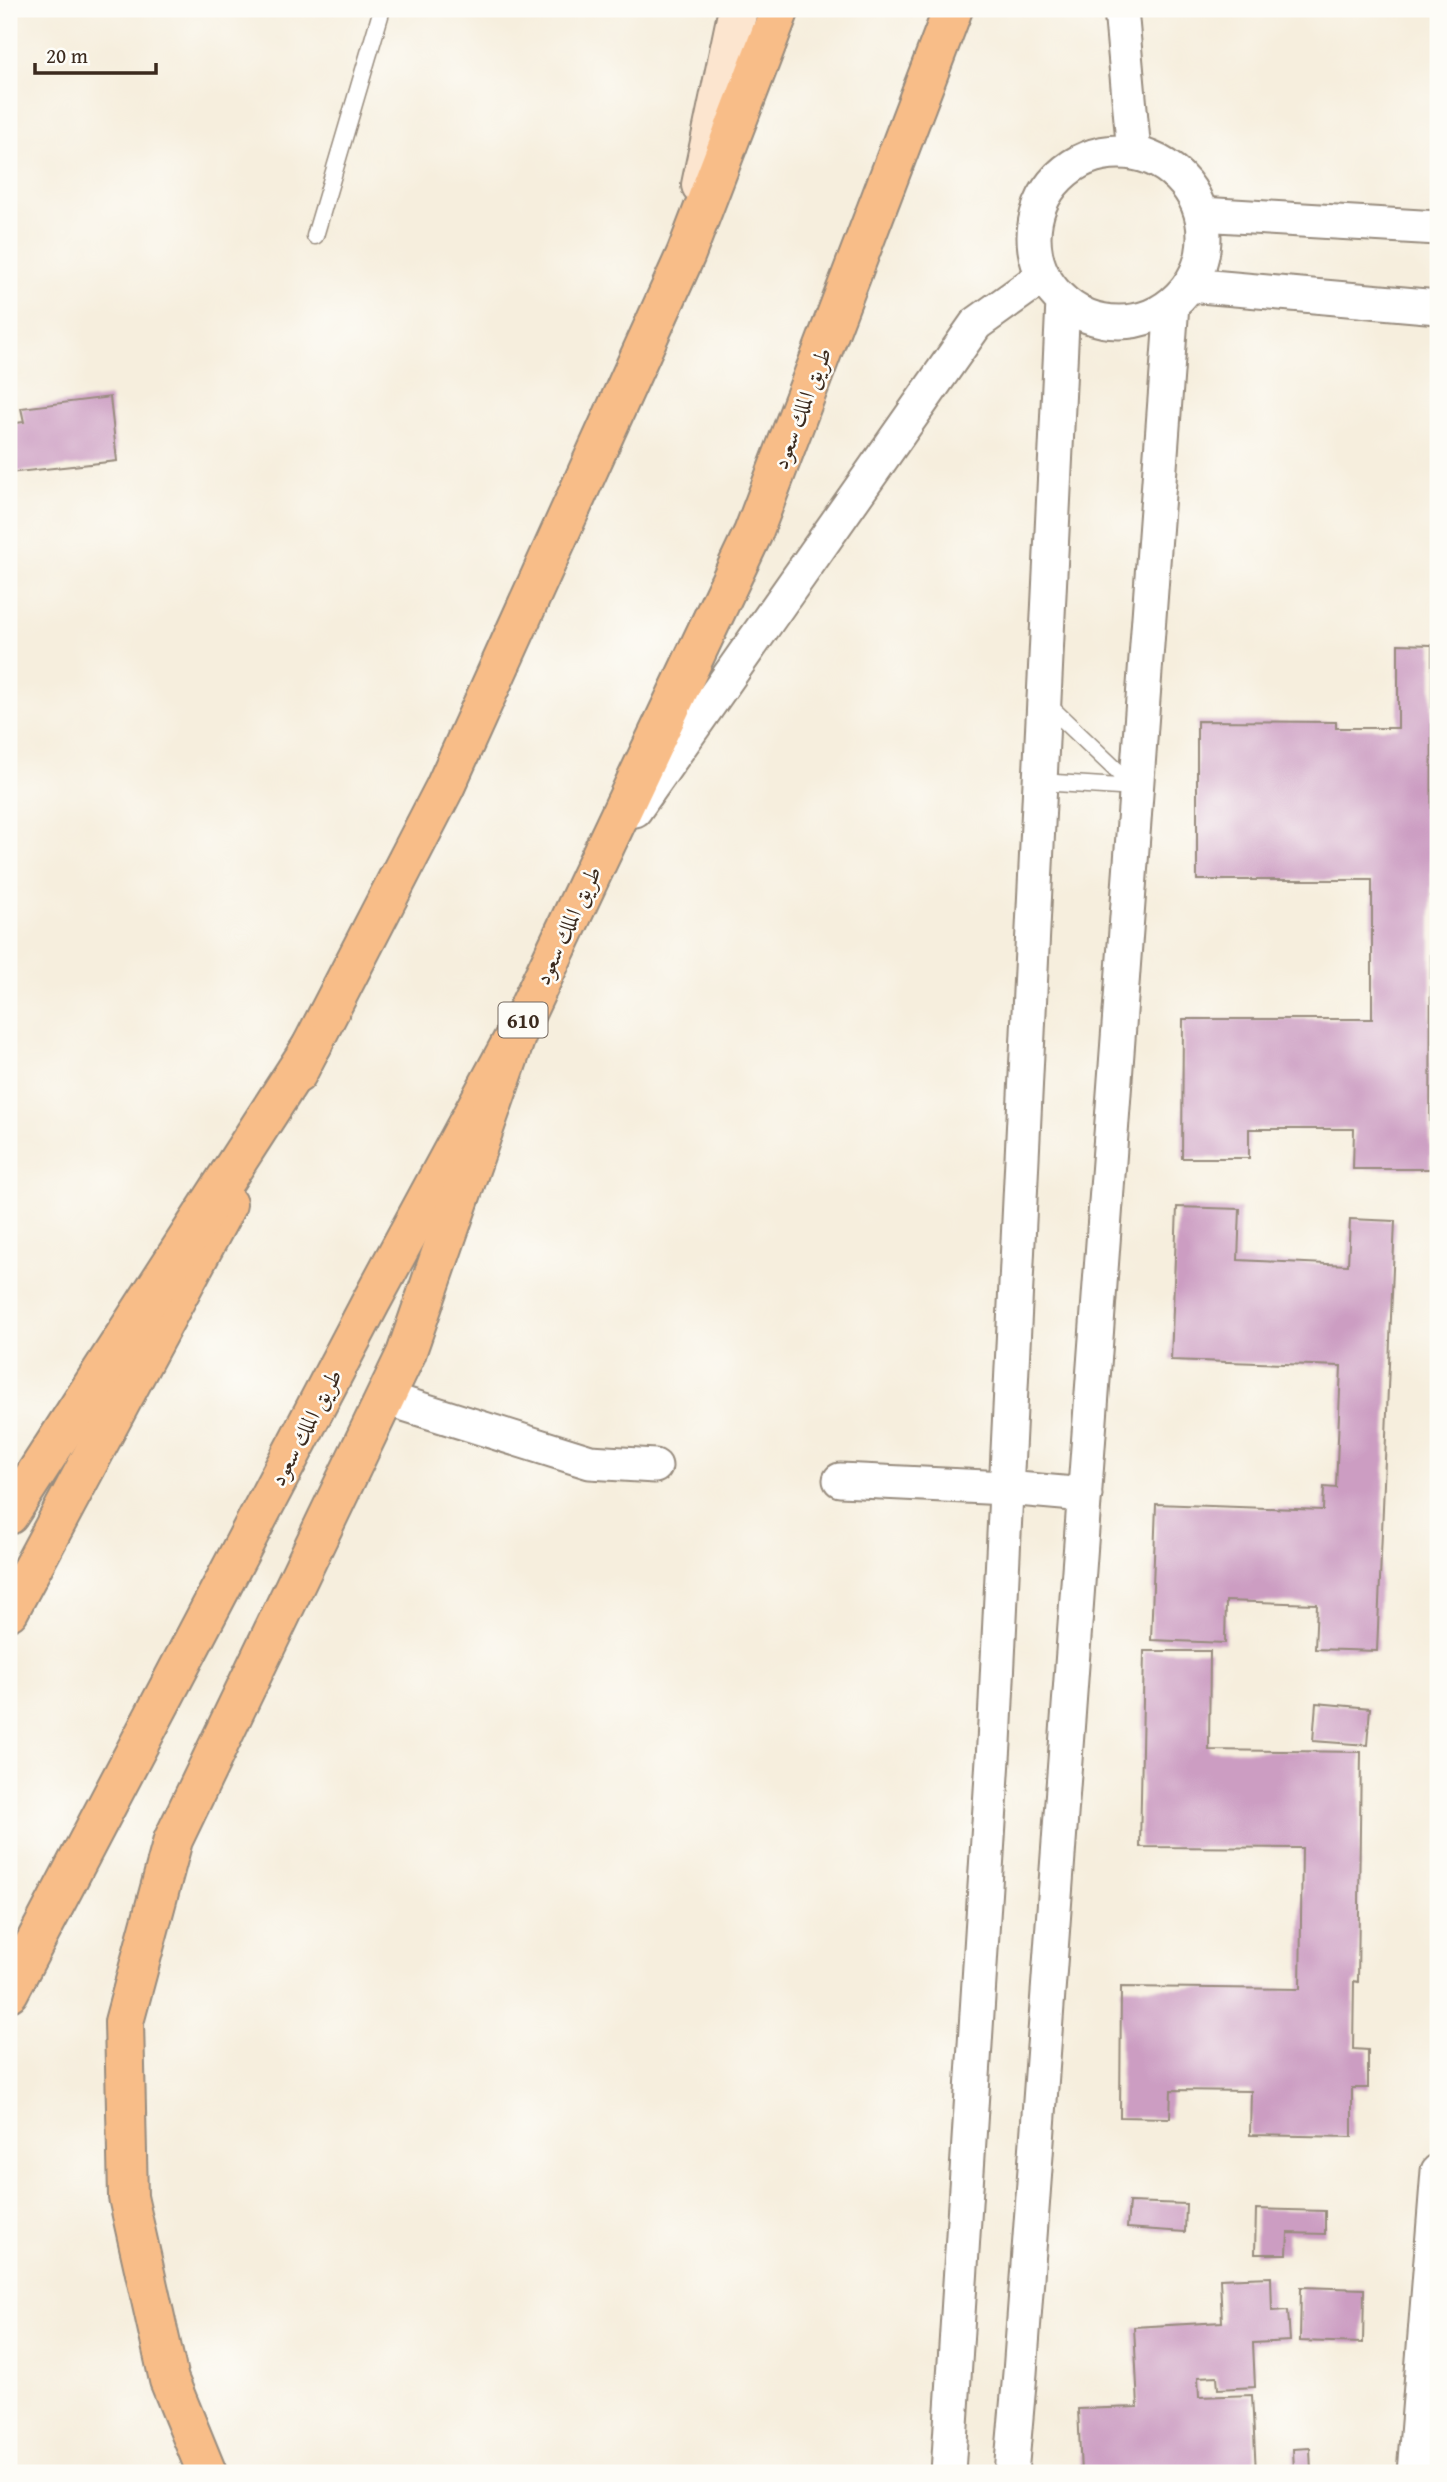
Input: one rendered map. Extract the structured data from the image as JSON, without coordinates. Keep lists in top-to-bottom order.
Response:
{
  "streets": {
    "main road": ["طريق الملك سعود", "610"]
  },
  "scale_bar": "20 m"
}
